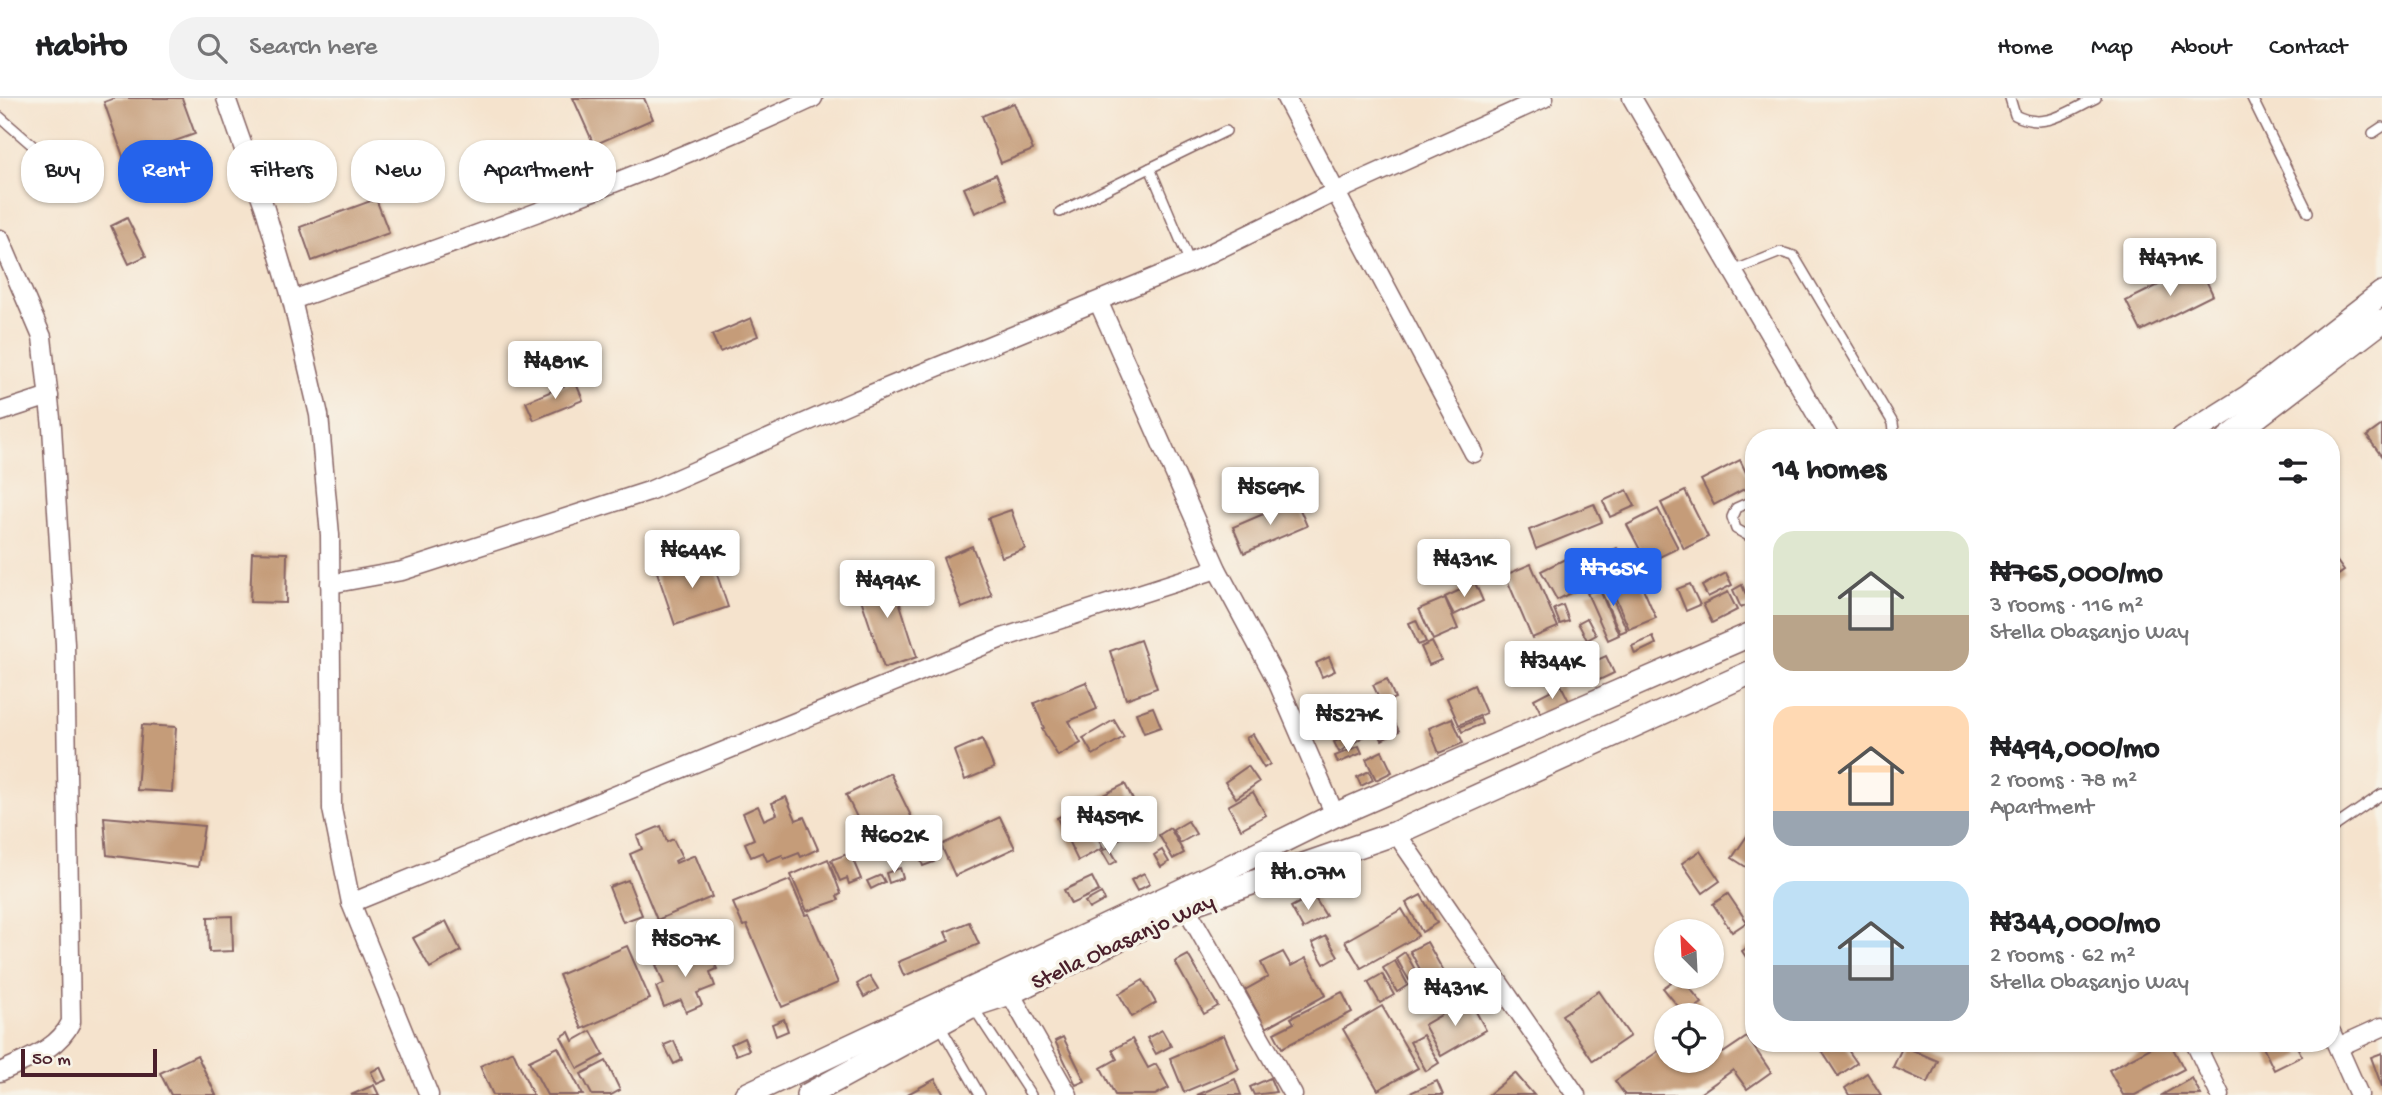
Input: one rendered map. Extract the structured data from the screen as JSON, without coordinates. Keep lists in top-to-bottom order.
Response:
{
  "streets": {
    "street": ["Stella Obasanjo Way"]
  },
  "scale_bar": "50 m",
  "north": "top left",
  "page": {
    "header": "Habito",
    "search": "Search here",
    "nav": [
      "Home",
      "Map",
      "About",
      "Contact"
    ],
    "chip": [
      "Buy",
      "Rent",
      "Filters",
      "New",
      "Apartment"
    ],
    "price": [
      "₦471K",
      "₦481K",
      "₦569K",
      "₦644K",
      "₦431K",
      "₦765K",
      "₦494K",
      "₦344K",
      "₦527K",
      "₦459K",
      "₦602K",
      "₦1.07M",
      "₦507K",
      "₦431K"
    ],
    "heading": "14 homes",
    "list": [
      {
        "name": "₦765,000/mo",
        "note": "3 rooms · 116 m² · Stella Obasanjo Way"
      },
      {
        "name": "₦494,000/mo",
        "note": "2 rooms · 78 m² · Apartment"
      },
      {
        "name": "₦344,000/mo",
        "note": "2 rooms · 62 m² · Stella Obasanjo Way"
      }
    ],
    "scale": "50 m"
  }
}
